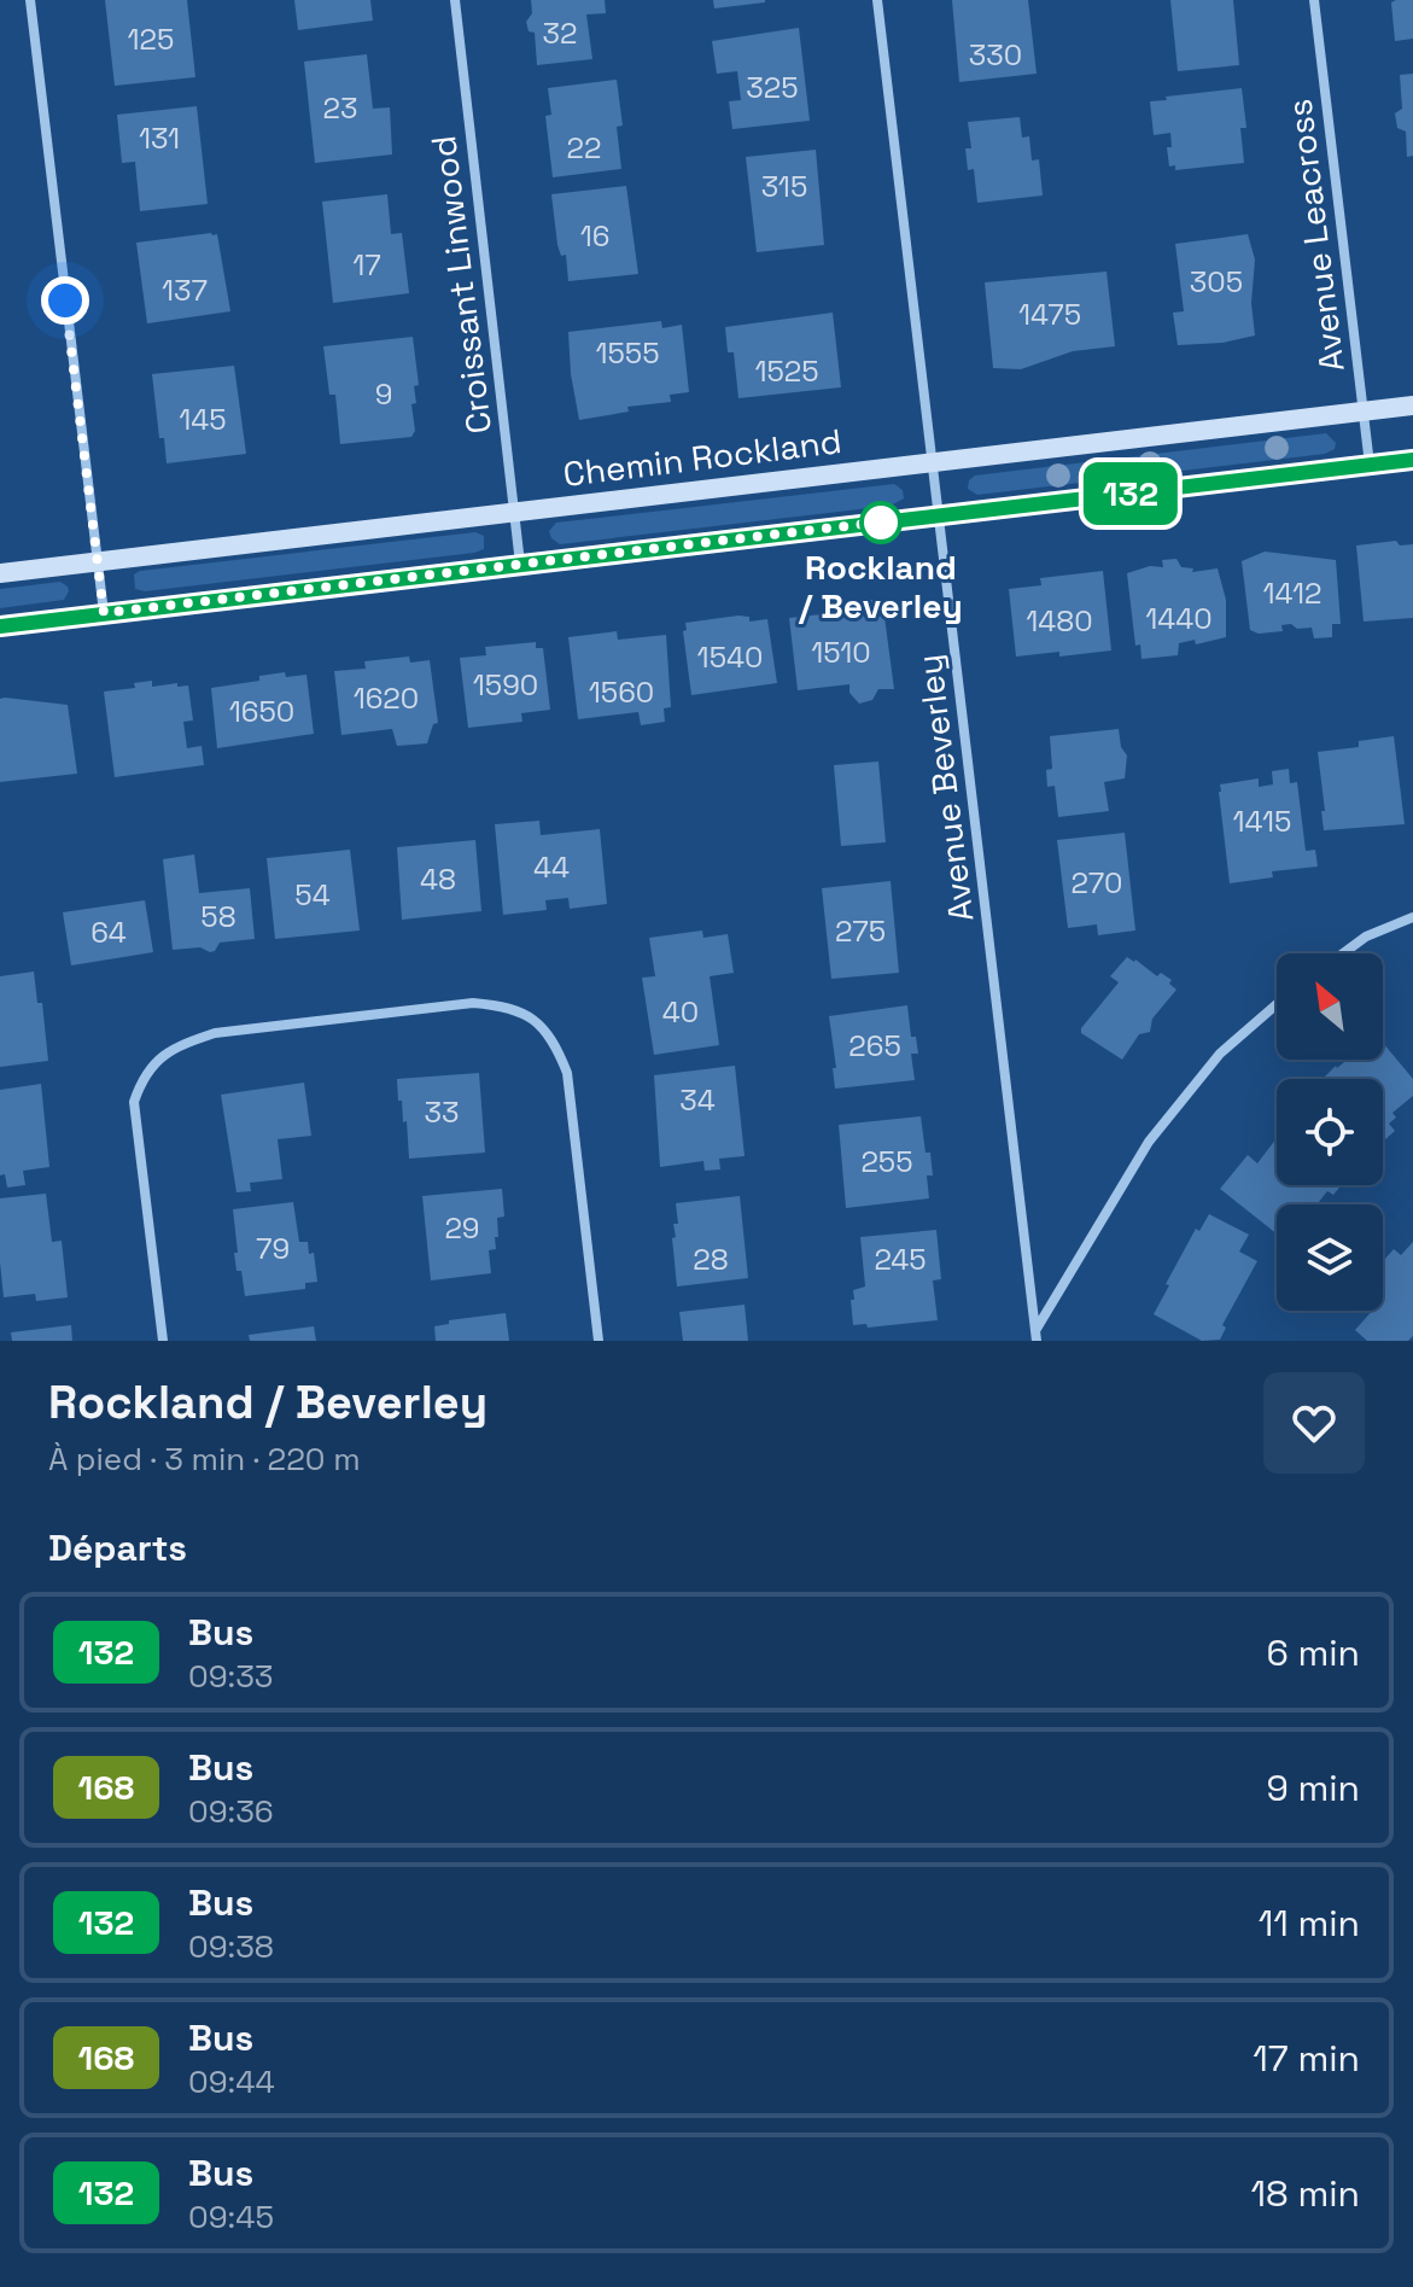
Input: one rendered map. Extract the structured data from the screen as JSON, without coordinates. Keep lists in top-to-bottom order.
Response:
{
  "streets": {
    "street": [
      "Avenue Leacross",
      "Croissant Linwood",
      "Chemin Rockland",
      "Avenue Beverley"
    ]
  },
  "crossings": [
    ["Avenue Leacross", "Chemin Rockland"],
    ["Croissant Linwood", "Chemin Rockland"],
    ["Chemin Rockland", "Avenue Beverley"]
  ],
  "places": ["Rockland / Beverley"],
  "lines": ["bus line 132"],
  "house_numbers": [
    "32",
    "125",
    "330",
    "325",
    "23",
    "131",
    "22",
    "315",
    "16",
    "17",
    "305",
    "137",
    "1475",
    "1555",
    "1525",
    "9",
    "145",
    "1412",
    "1440",
    "1480",
    "1510",
    "1540",
    "1590",
    "1560",
    "1620",
    "1650",
    "1415",
    "44",
    "48",
    "270",
    "54",
    "58",
    "275",
    "64",
    "40",
    "265",
    "34",
    "33",
    "255",
    "29",
    "79",
    "28",
    "245"
  ],
  "north": "top left",
  "page": {
    "on_map": "132",
    "heading": [
      ["Rockland / Beverley", "À pied · 3 min · 220 m"],
      "Départs"
    ],
    "list": [
      {
        "mark": "132",
        "name": "Bus",
        "note": "09:33",
        "value": "6 min"
      },
      {
        "mark": "168",
        "name": "Bus",
        "note": "09:36",
        "value": "9 min"
      },
      {
        "mark": "132",
        "name": "Bus",
        "note": "09:38",
        "value": "11 min"
      },
      {
        "mark": "168",
        "name": "Bus",
        "note": "09:44",
        "value": "17 min"
      },
      {
        "mark": "132",
        "name": "Bus",
        "note": "09:45",
        "value": "18 min"
      }
    ]
  }
}
